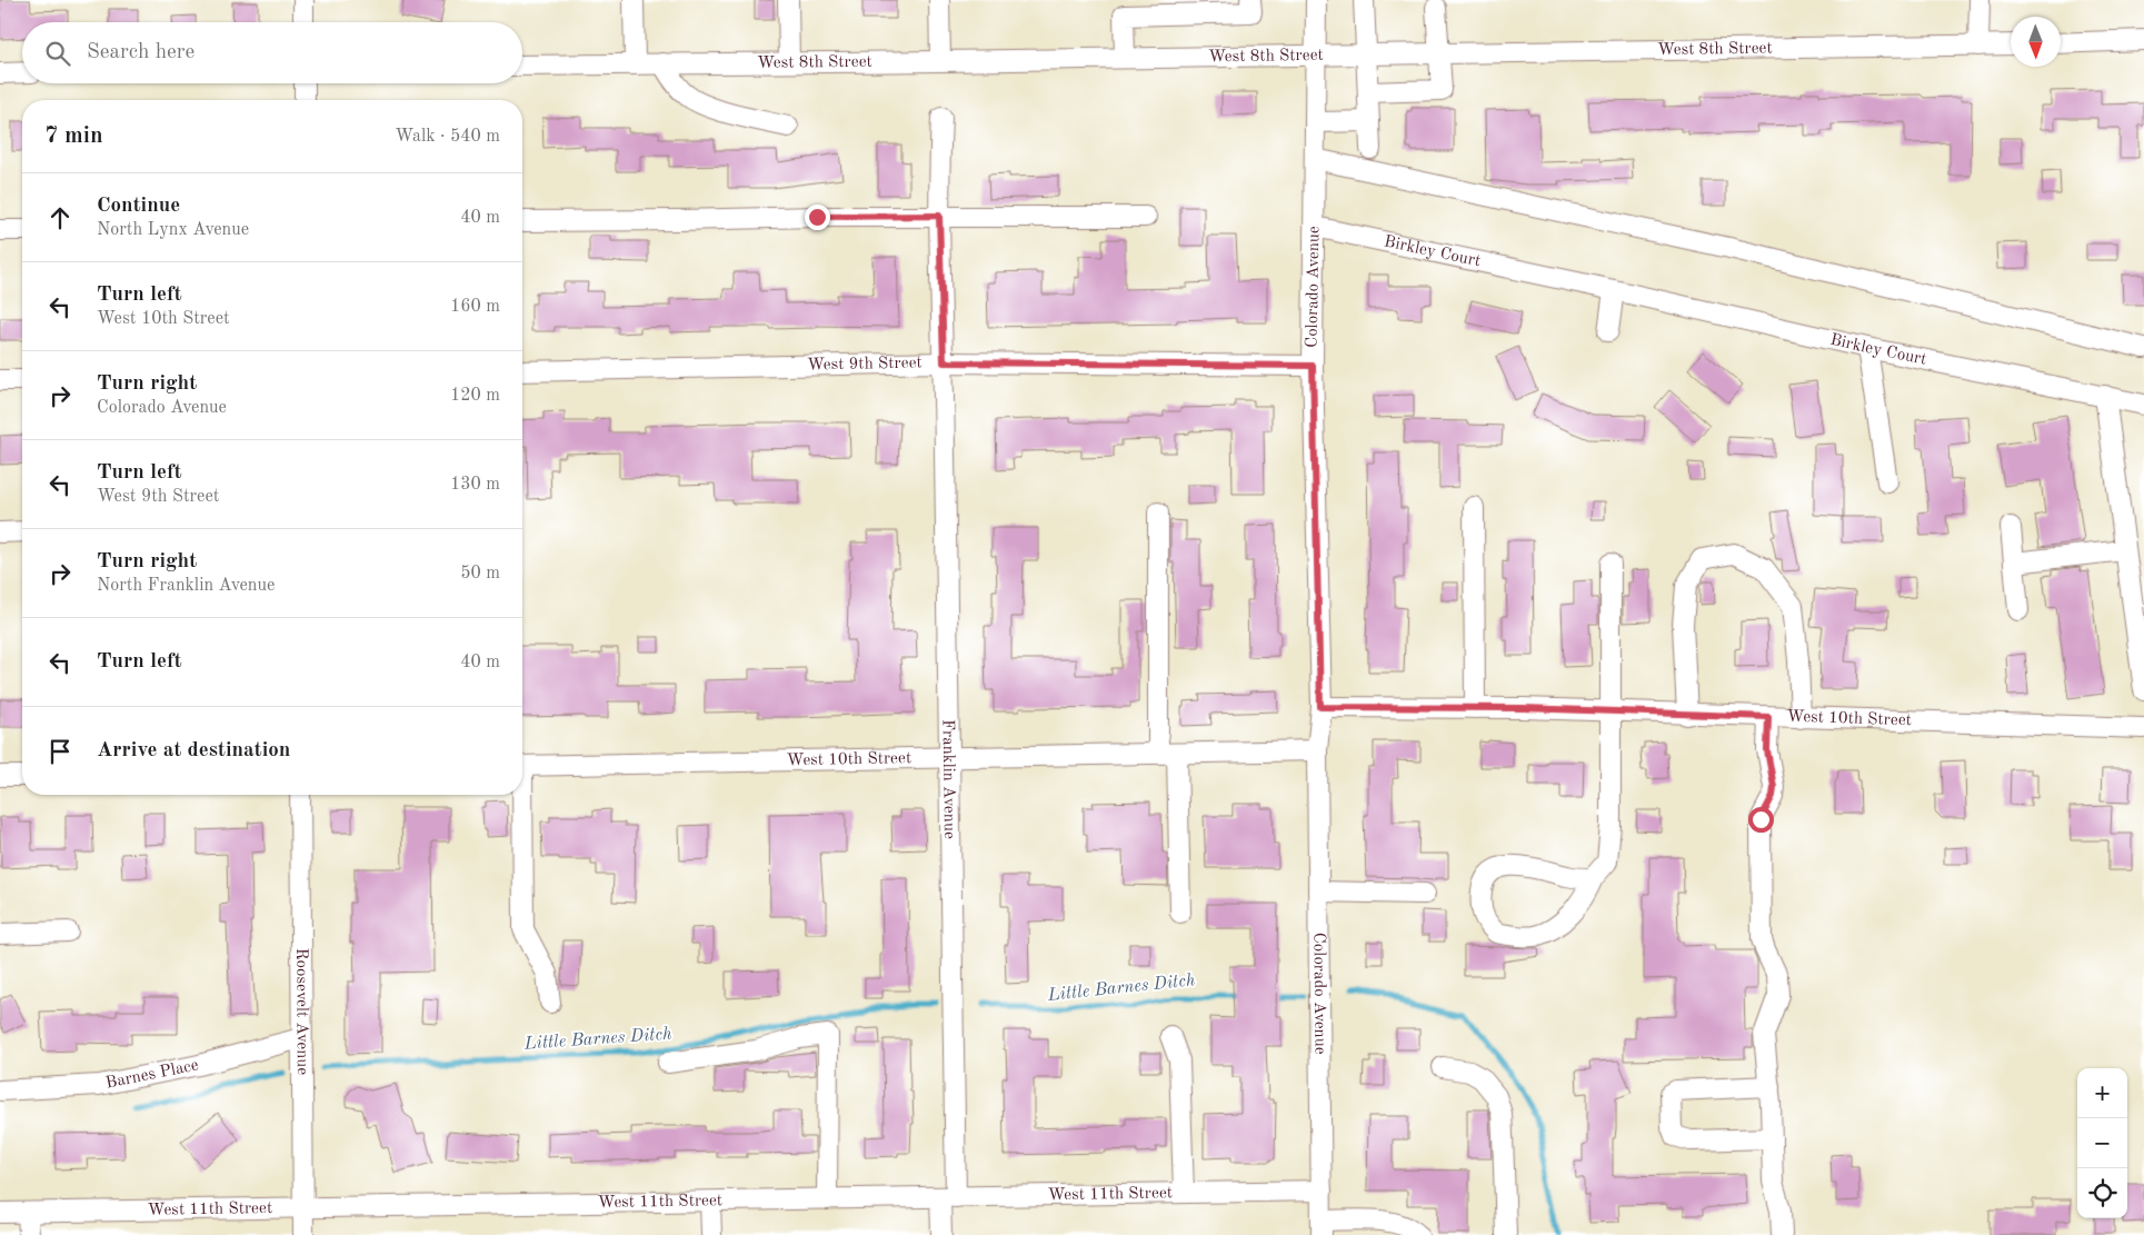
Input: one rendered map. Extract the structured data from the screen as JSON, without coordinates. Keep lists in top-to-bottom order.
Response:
{
  "streets": {
    "street": [
      "West 8th Street",
      "Birkley Court",
      "Colorado Avenue",
      "West 9th Street",
      "West 10th Street",
      "Franklin Avenue",
      "Roosevelt Avenue",
      "Barnes Place",
      "West 11th Street"
    ]
  },
  "crossings": [
    ["West 8th Street", "Colorado Avenue"],
    ["Birkley Court", "Colorado Avenue"],
    ["Colorado Avenue", "West 9th Street"],
    ["Colorado Avenue", "West 10th Street"],
    ["Colorado Avenue", "West 11th Street"],
    ["West 9th Street", "Franklin Avenue"],
    ["West 10th Street", "Franklin Avenue"],
    ["Franklin Avenue", "West 11th Street"],
    ["Roosevelt Avenue", "Barnes Place"],
    ["Roosevelt Avenue", "West 11th Street"]
  ],
  "water": ["Little Barnes Ditch"],
  "north": "bottom",
  "page": {
    "search": "Search here",
    "heading": ["7 min", "Walk · 540 m"],
    "list": [
      ["Continue", "North Lynx Avenue", "40 m"],
      ["Turn left", "West 10th Street", "160 m"],
      ["Turn right", "Colorado Avenue", "120 m"],
      ["Turn left", "West 9th Street", "130 m"],
      ["Turn right", "North Franklin Avenue", "50 m"],
      ["Turn left", "40 m"],
      "Arrive at destination"
    ],
    "map_buttons": ["+", "−"]
  }
}
